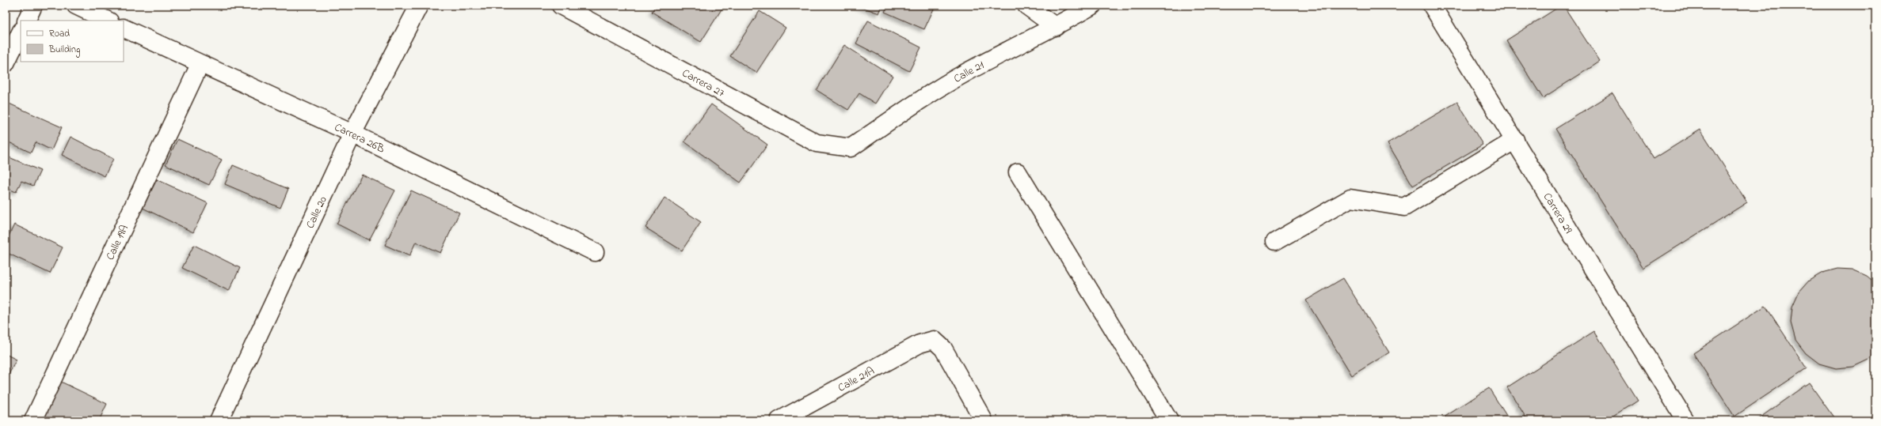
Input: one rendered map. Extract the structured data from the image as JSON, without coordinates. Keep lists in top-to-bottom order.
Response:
{
  "streets": {
    "street": [
      "Calle 21",
      "Carrera 27",
      "Carrera 26B",
      "Calle 20",
      "Carrera 29",
      "Calle 19A",
      "Calle 21A"
    ]
  },
  "crossings": [
    ["Calle 21", "Carrera 27"],
    ["Carrera 26B", "Calle 20"],
    ["Carrera 26B", "Calle 19A"]
  ],
  "legend": ["Road", "Building"]
}
